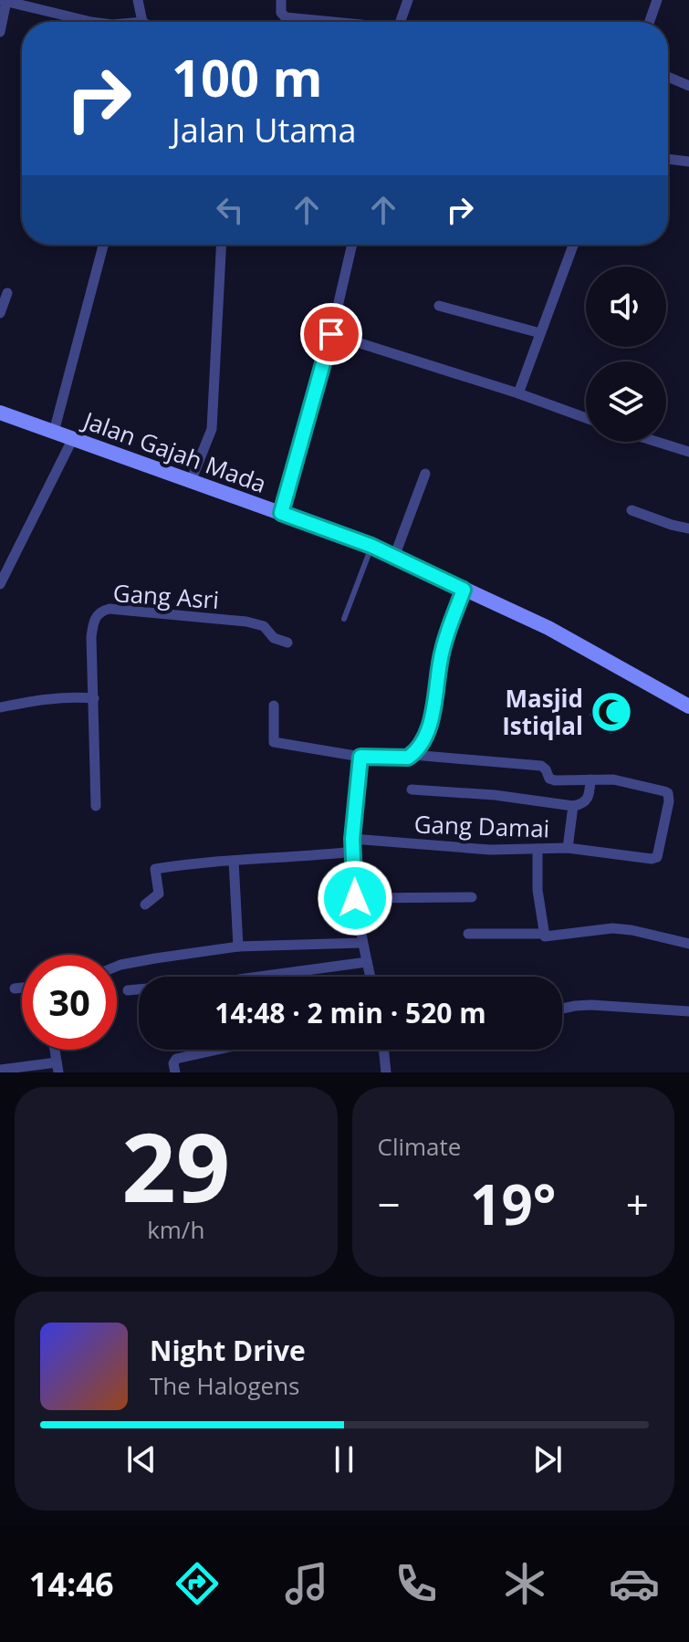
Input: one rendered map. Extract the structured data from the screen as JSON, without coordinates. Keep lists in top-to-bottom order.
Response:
{
  "streets": {
    "street": ["Jalan Gajah Mada", "Gang Asri", "Gang Damai"]
  },
  "places": {
    "mosque": ["Masjid Istiqlal"]
  },
  "page": {
    "turn": ["100 m", "Jalan Utama"],
    "limit": "30",
    "trip": "14:48 · 2 min · 520 m",
    "tile": [
      ["29", "km/h"],
      "Climate"
    ],
    "heat": ["−", "19°", "+"],
    "song": ["Night Drive", "The Halogens"],
    "tabs": "14:46"
  }
}
